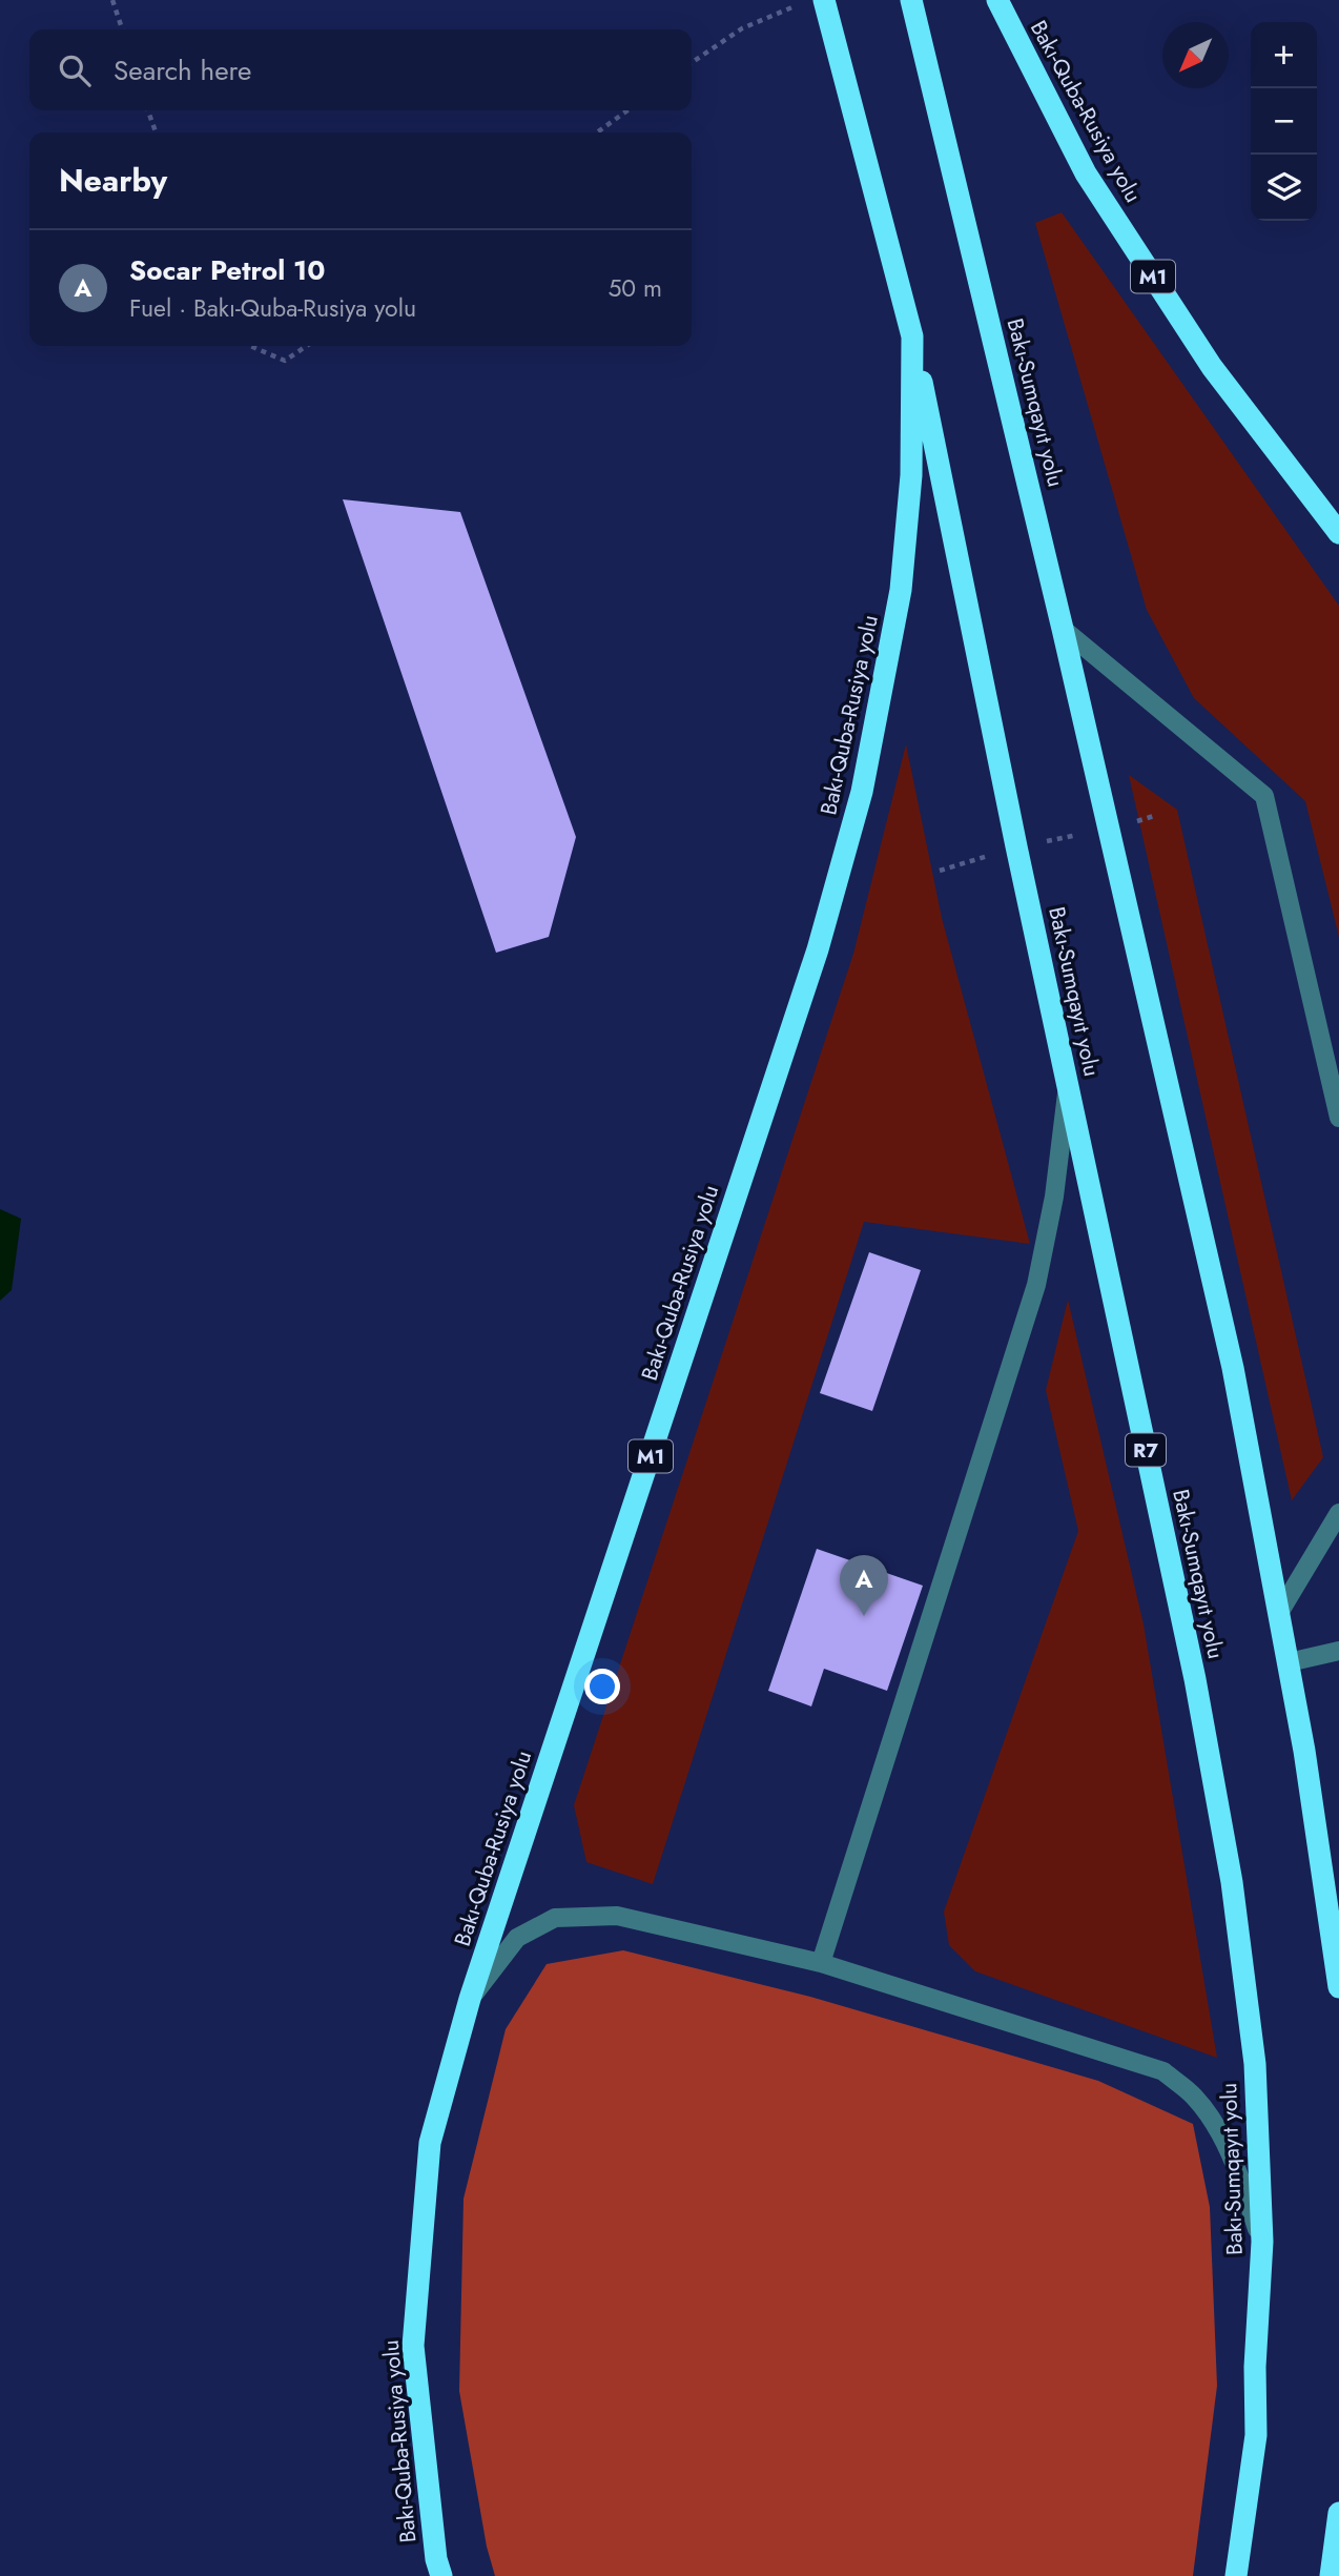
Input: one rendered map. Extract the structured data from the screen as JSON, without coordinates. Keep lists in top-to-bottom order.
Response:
{
  "streets": {
    "highway": [
      "Bakı-Quba-Rusiya yolu",
      "M1",
      "Bakı-Sumqayıt yolu",
      "R7"
    ]
  },
  "crossings": [
    ["Bakı-Quba-Rusiya yolu", "Bakı-Sumqayıt yolu"]
  ],
  "north": "bottom left",
  "page": {
    "map_buttons": ["+", "−"],
    "search": "Search here",
    "heading": "Nearby",
    "list": [
      {
        "mark": "A",
        "name": "Socar Petrol 10",
        "note": "Fuel · Bakı-Quba-Rusiya yolu",
        "value": "50 m"
      }
    ],
    "pins": "A"
  }
}
